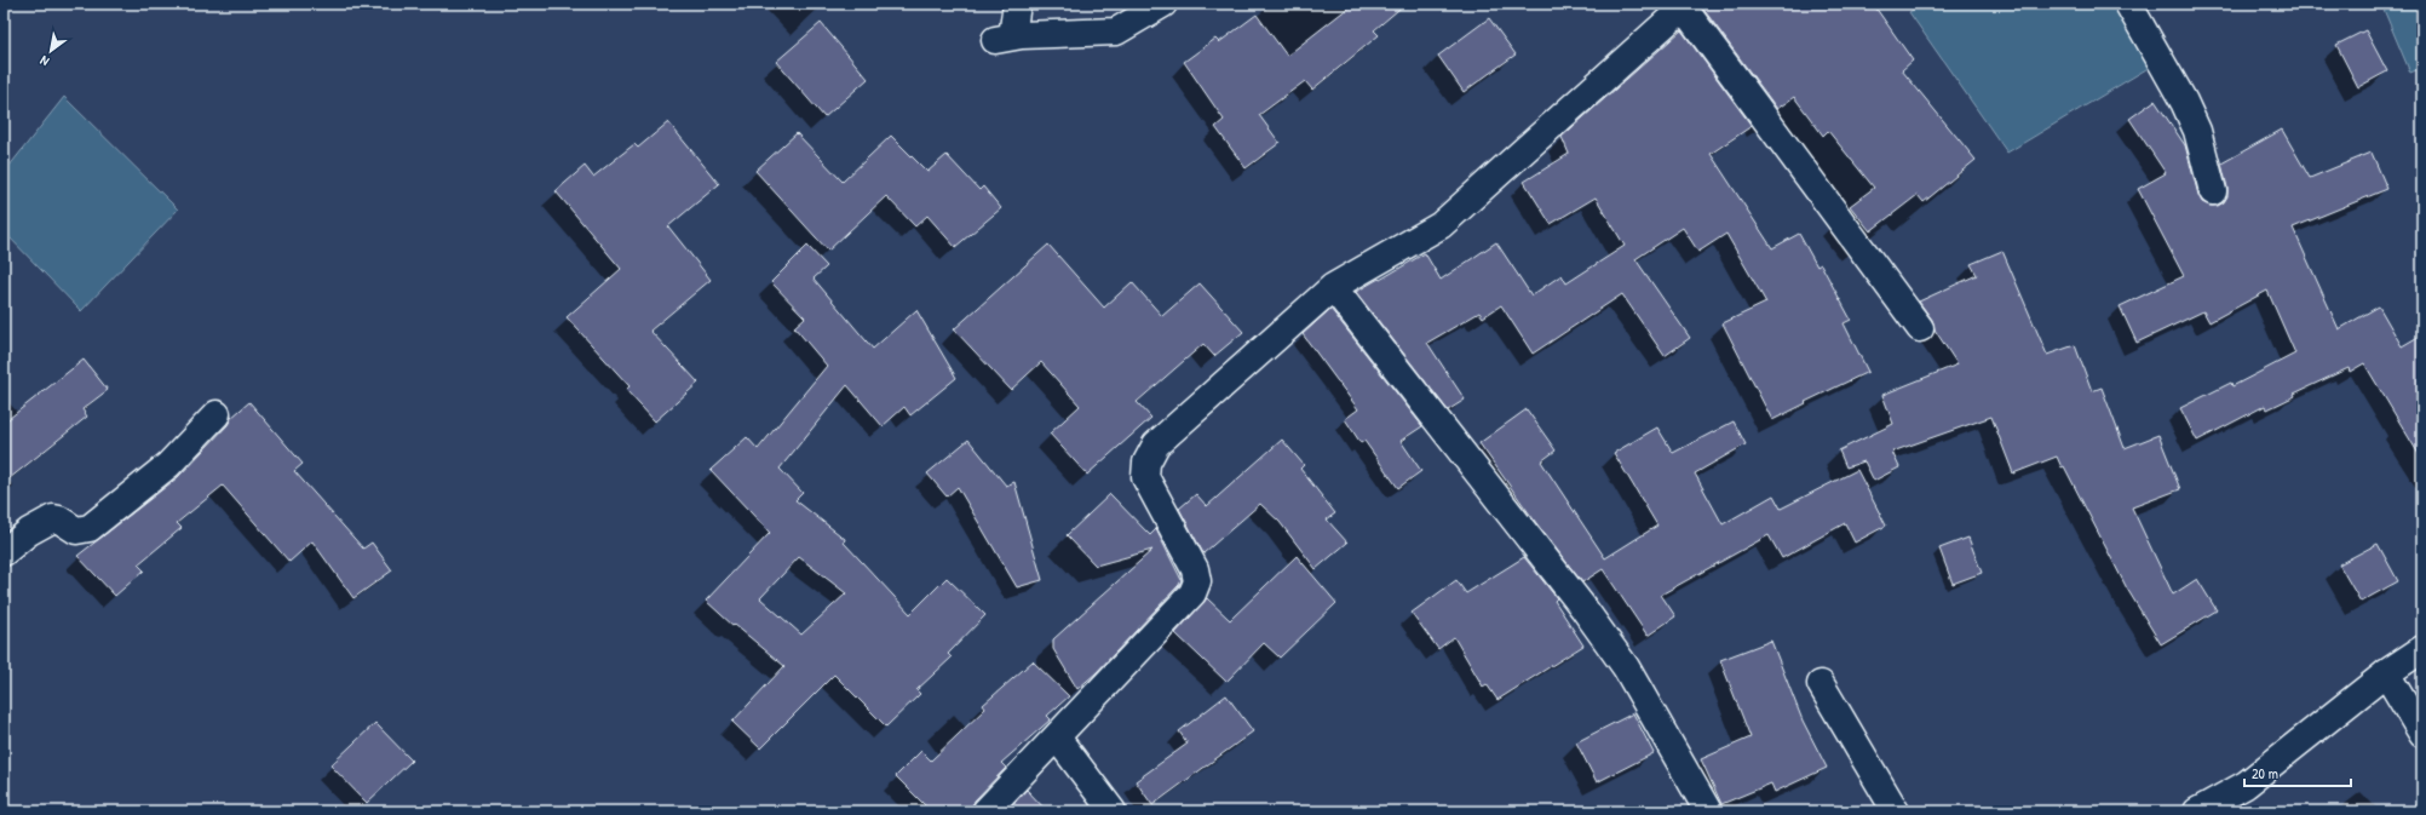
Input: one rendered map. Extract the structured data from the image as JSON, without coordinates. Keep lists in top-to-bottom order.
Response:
{
  "scale_bar": "20 m",
  "north": "bottom left"
}
